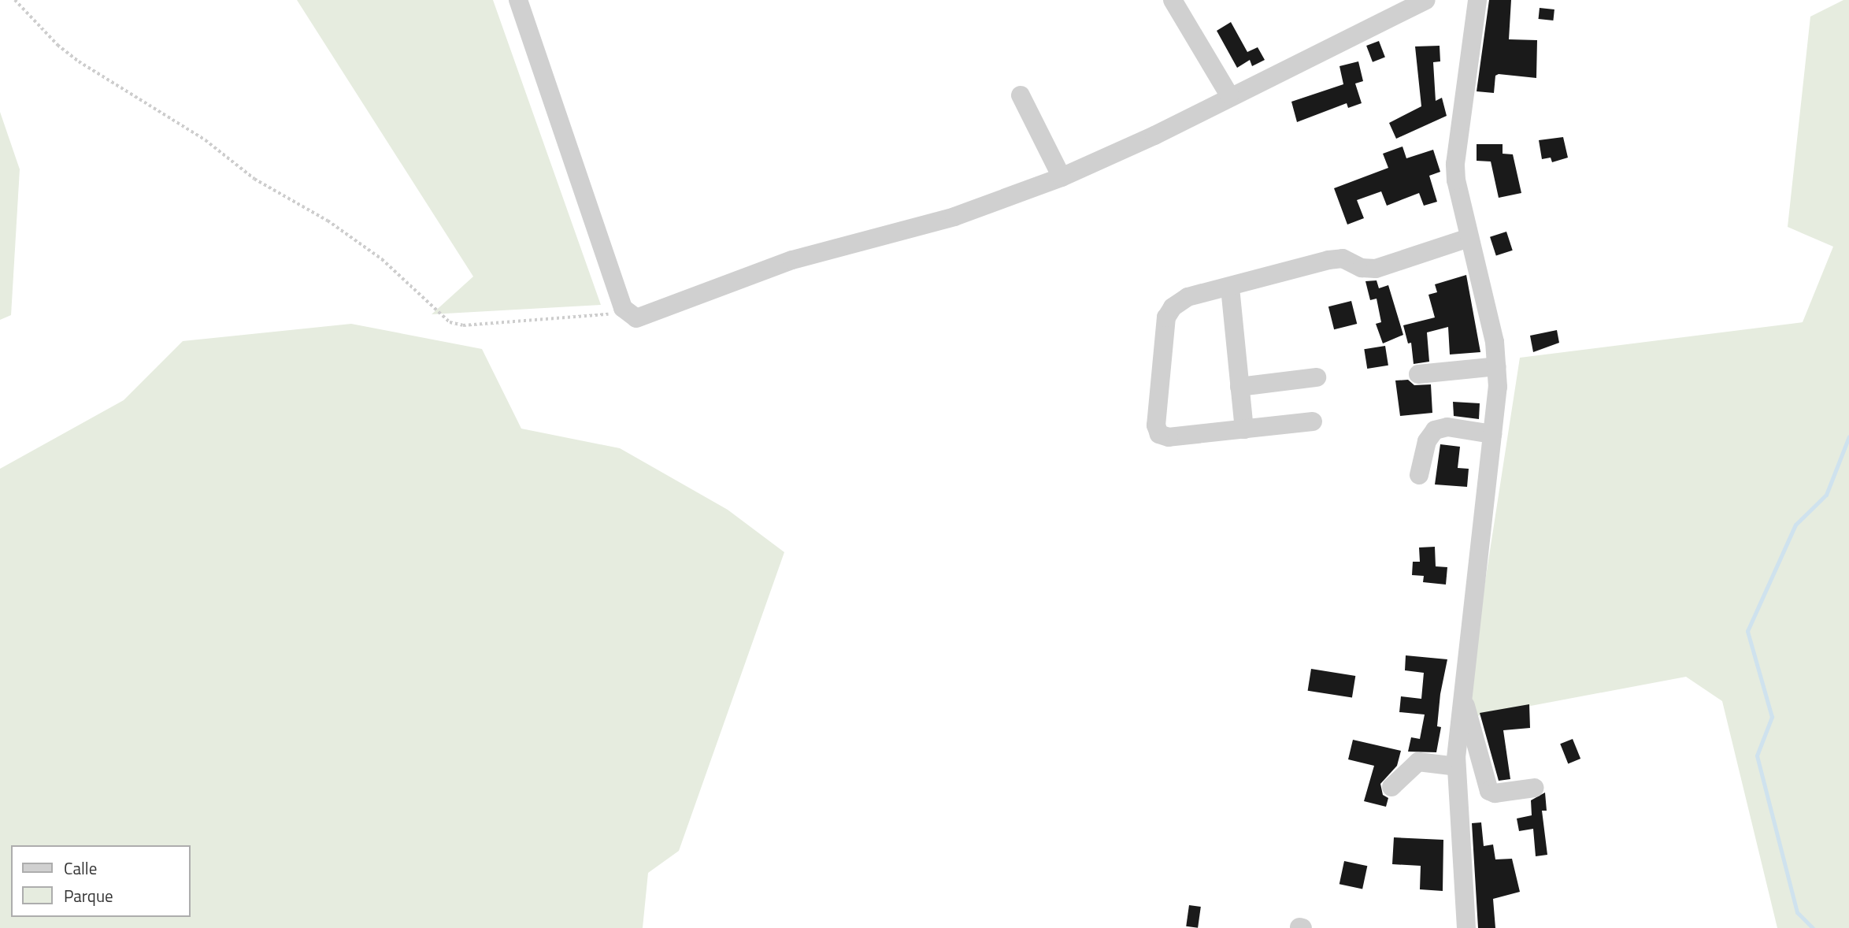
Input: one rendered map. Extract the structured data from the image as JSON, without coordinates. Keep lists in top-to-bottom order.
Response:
{
  "legend": ["Calle", "Parque"]
}
